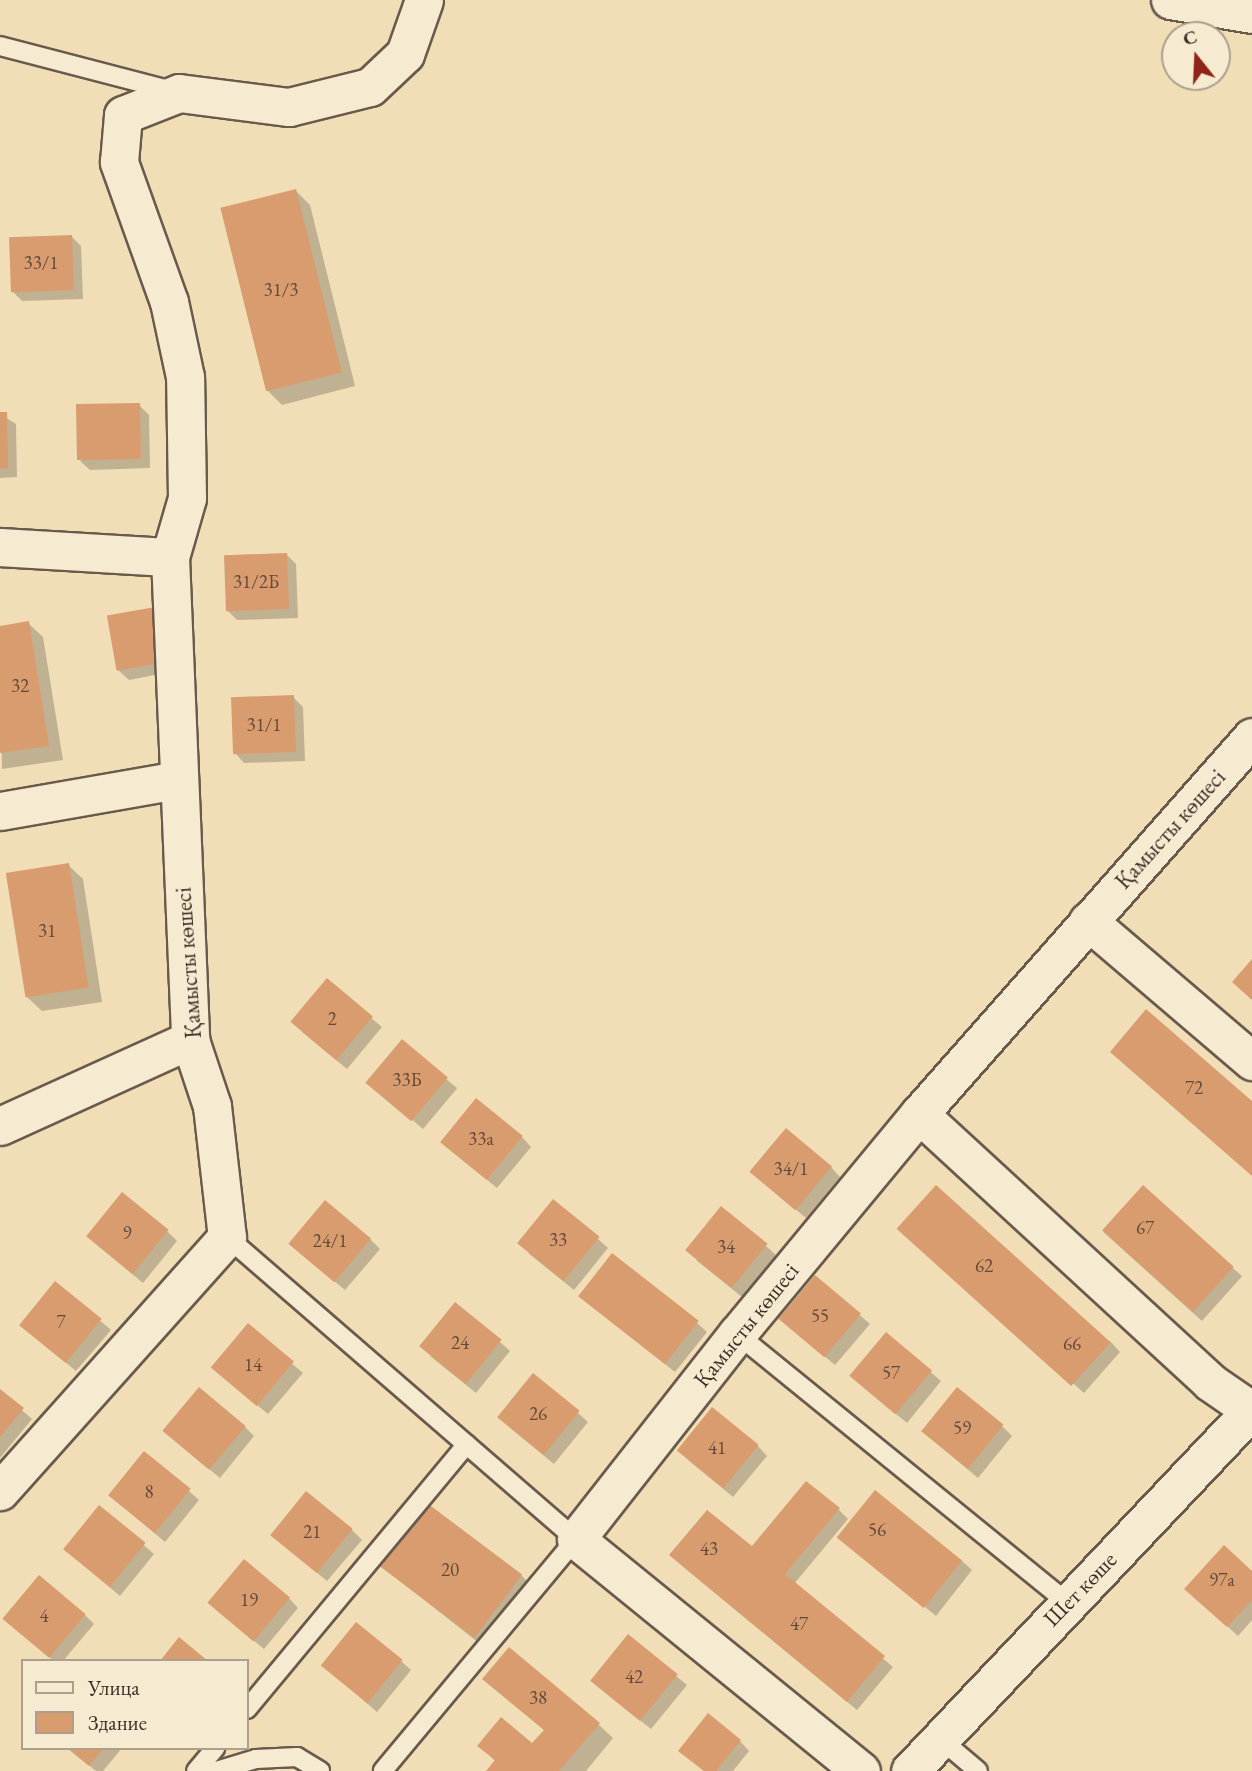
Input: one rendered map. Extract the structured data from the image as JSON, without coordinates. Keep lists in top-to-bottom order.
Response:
{
  "streets": {
    "street": ["Қамысты көшесі", "Шет көше"]
  },
  "house_numbers": [
    "33/1",
    "31/3",
    "31/2Б",
    "32",
    "31/1",
    "31",
    "2",
    "33Б",
    "72",
    "33а",
    "34/1",
    "67",
    "9",
    "33",
    "24/1",
    "34",
    "62",
    "55",
    "7",
    "24",
    "66",
    "14",
    "57",
    "26",
    "59",
    "41",
    "8",
    "56",
    "21",
    "43",
    "20",
    "97а",
    "19",
    "4",
    "47",
    "42",
    "38"
  ],
  "legend": ["Улица", "Здание"],
  "north": "top"
}
